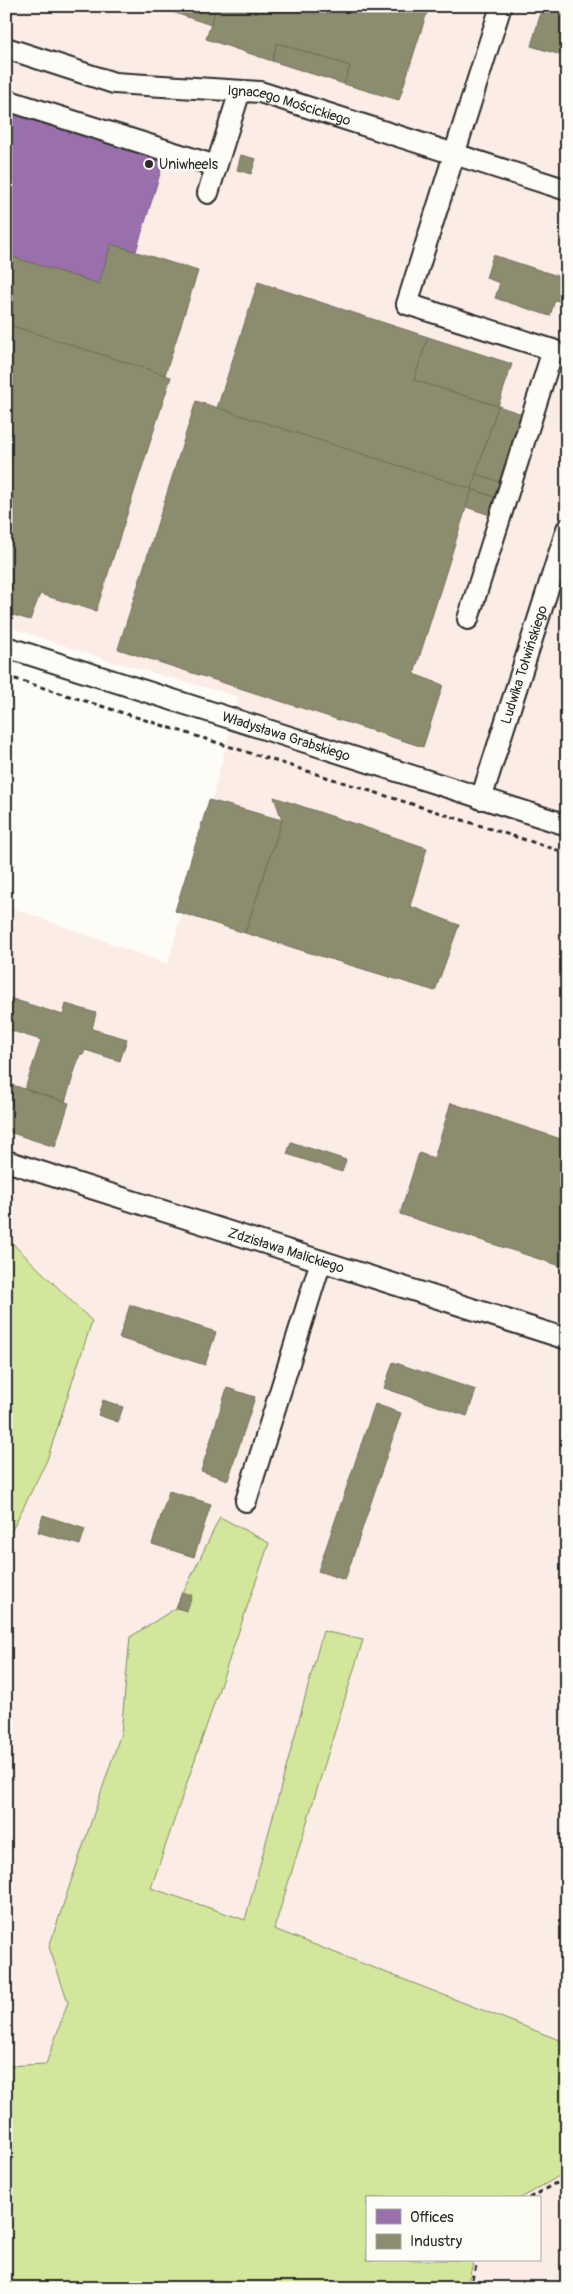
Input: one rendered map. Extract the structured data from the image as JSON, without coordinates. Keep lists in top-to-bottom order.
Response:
{
  "streets": {
    "street": [
      "Ignacego Mościckiego",
      "Ludwika Tołwińskiego",
      "Władysława Grabskiego",
      "Zdzisława Malickiego"
    ]
  },
  "crossings": [
    ["Ludwika Tołwińskiego", "Władysława Grabskiego"]
  ],
  "places": ["Uniwheels"],
  "legend": ["Offices", "Industry"]
}
